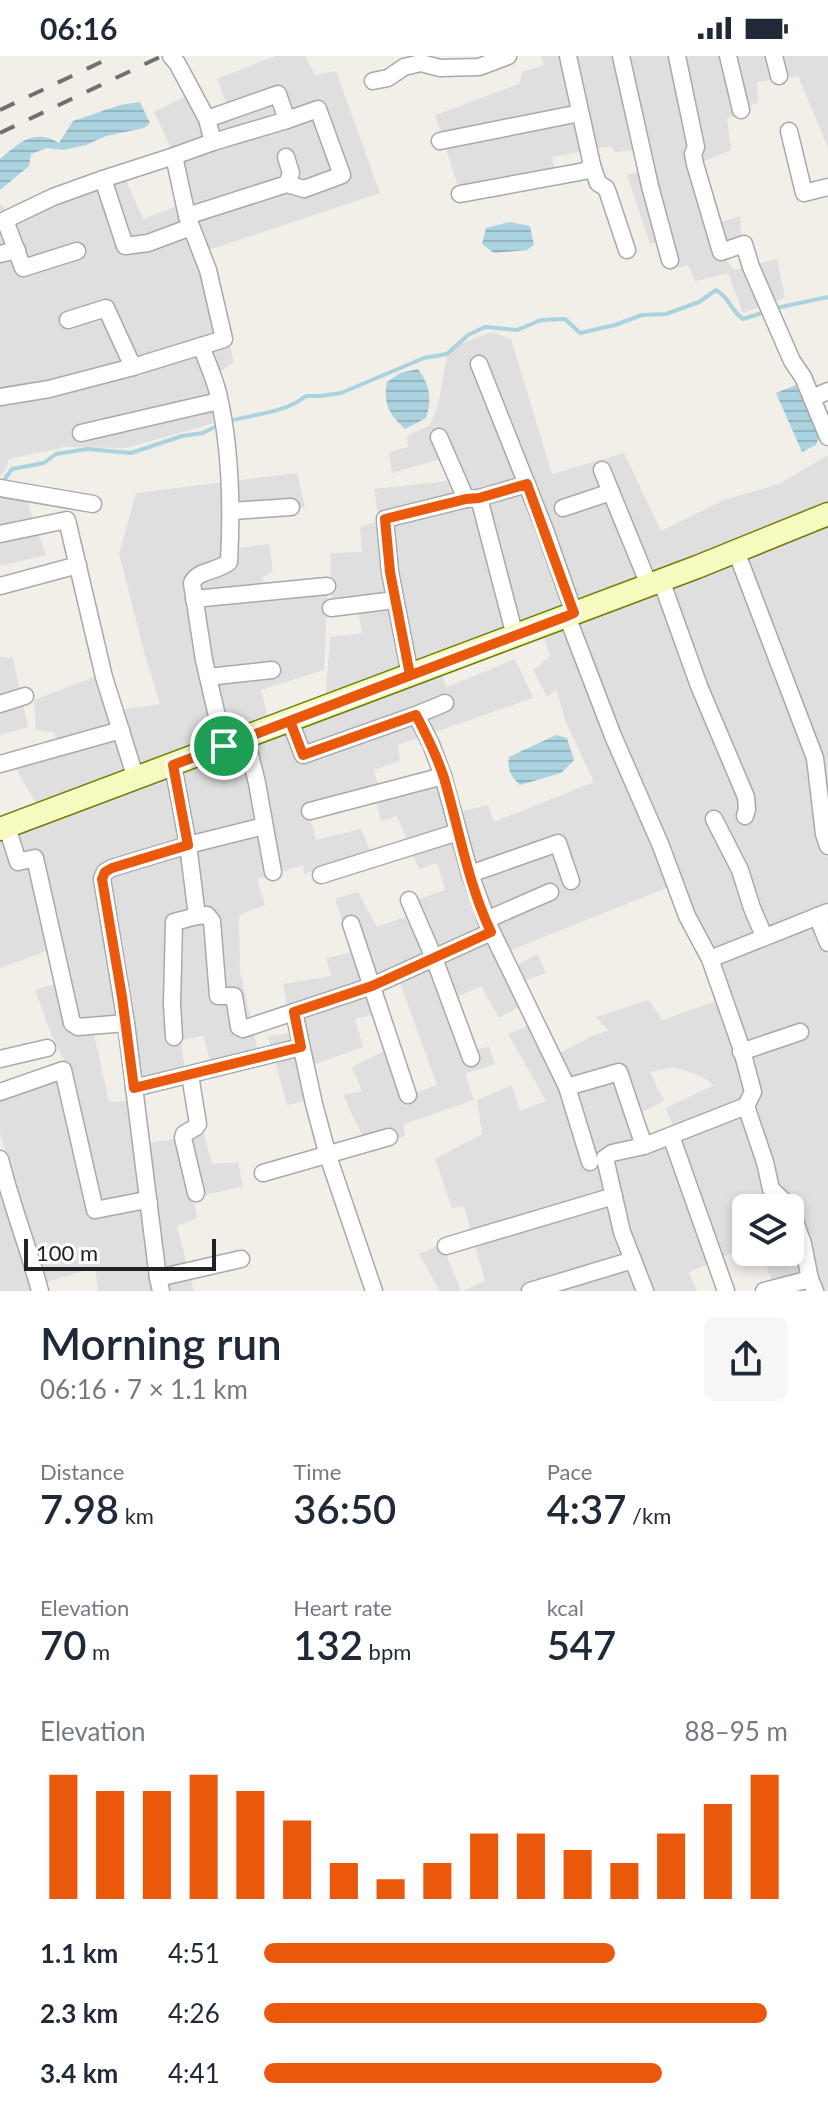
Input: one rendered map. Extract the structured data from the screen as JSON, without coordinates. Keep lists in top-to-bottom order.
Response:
{
  "scale_bar": "100 m",
  "page": {
    "status": "06:16",
    "scale": "100 m",
    "heading": ["Morning run", "06:16 · 7 × 1.1 km"],
    "stats": [
      ["Distance", "7.98 km"],
      ["Time", "36:50"],
      ["Pace", "4:37 /km"],
      ["Elevation", "70 m"],
      ["Heart rate", "132 bpm"],
      ["kcal", "547"]
    ],
    "chart": ["Elevation", "88–95 m"],
    "list": [
      {
        "name": "1.1 km",
        "note": "4:51"
      },
      {
        "name": "2.3 km",
        "note": "4:26"
      },
      {
        "name": "3.4 km",
        "note": "4:41"
      }
    ]
  }
}
